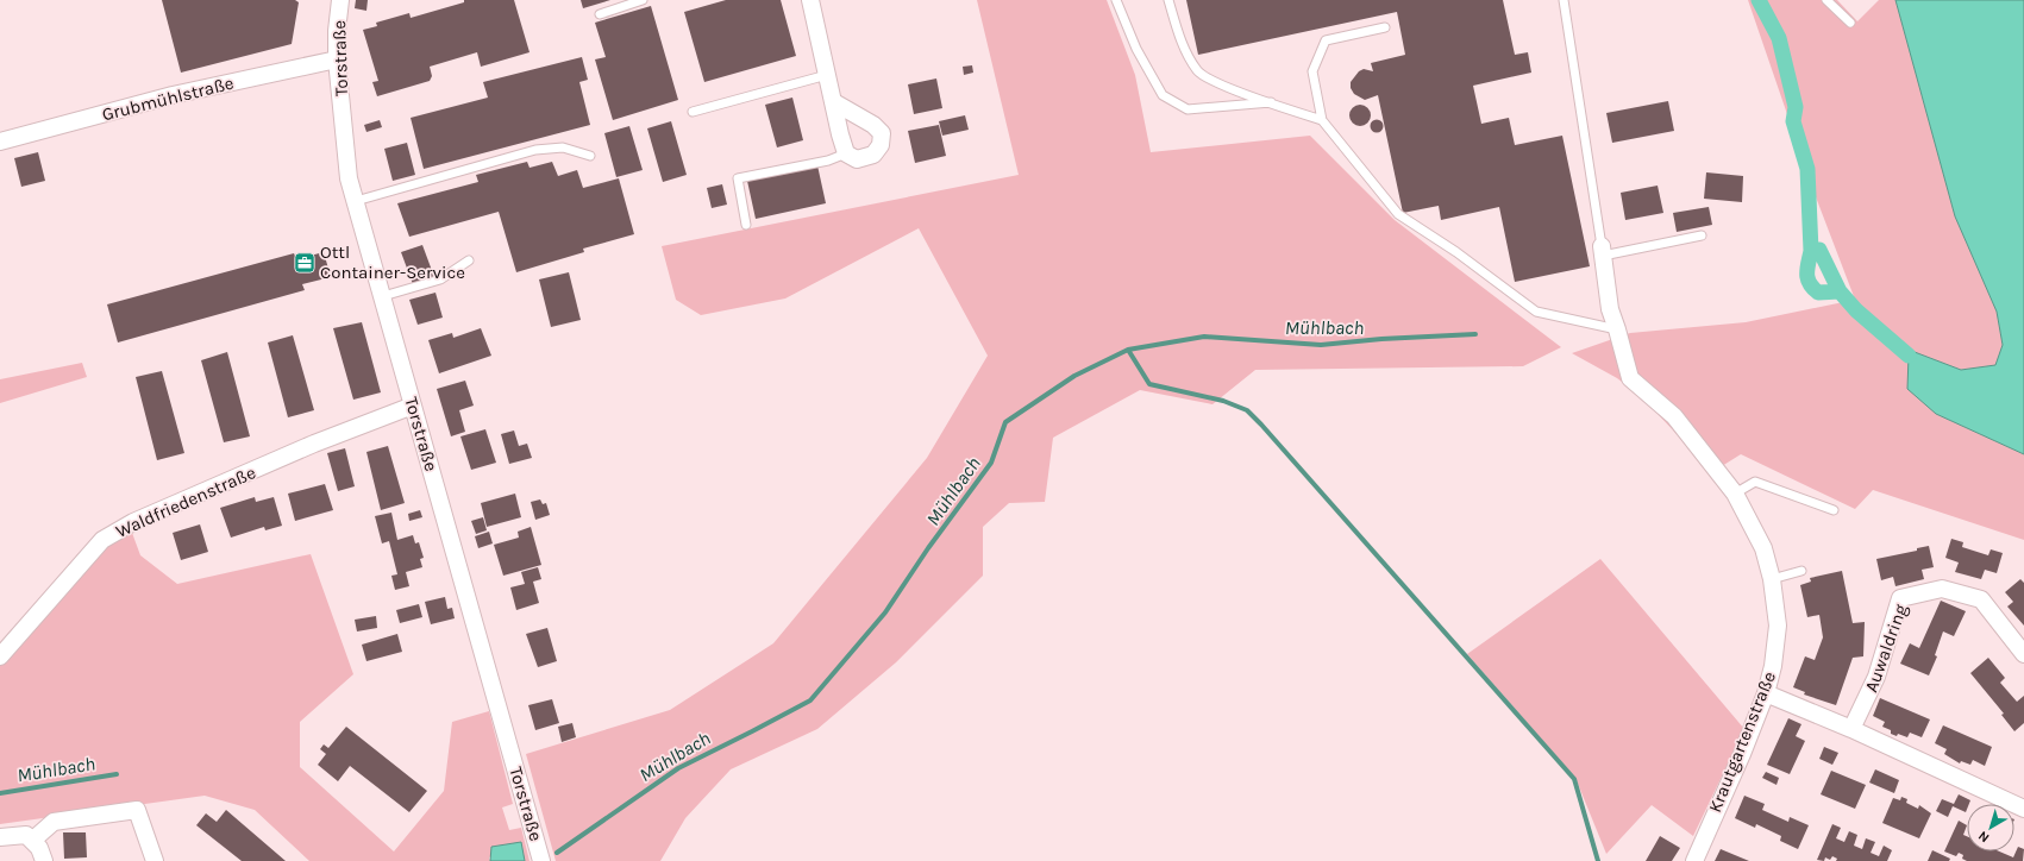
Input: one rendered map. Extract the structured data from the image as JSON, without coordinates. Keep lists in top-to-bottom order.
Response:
{
  "streets": {
    "street": [
      "Torstraße",
      "Grubmühlstraße",
      "Waldfriedenstraße",
      "Auwaldring",
      "Krautgartenstraße"
    ]
  },
  "crossings": [
    ["Torstraße", "Grubmühlstraße"],
    ["Torstraße", "Waldfriedenstraße"]
  ],
  "water": ["Mühlbach"],
  "places": {
    "office": ["Ottl Container-Service"]
  },
  "north": "bottom left"
}
